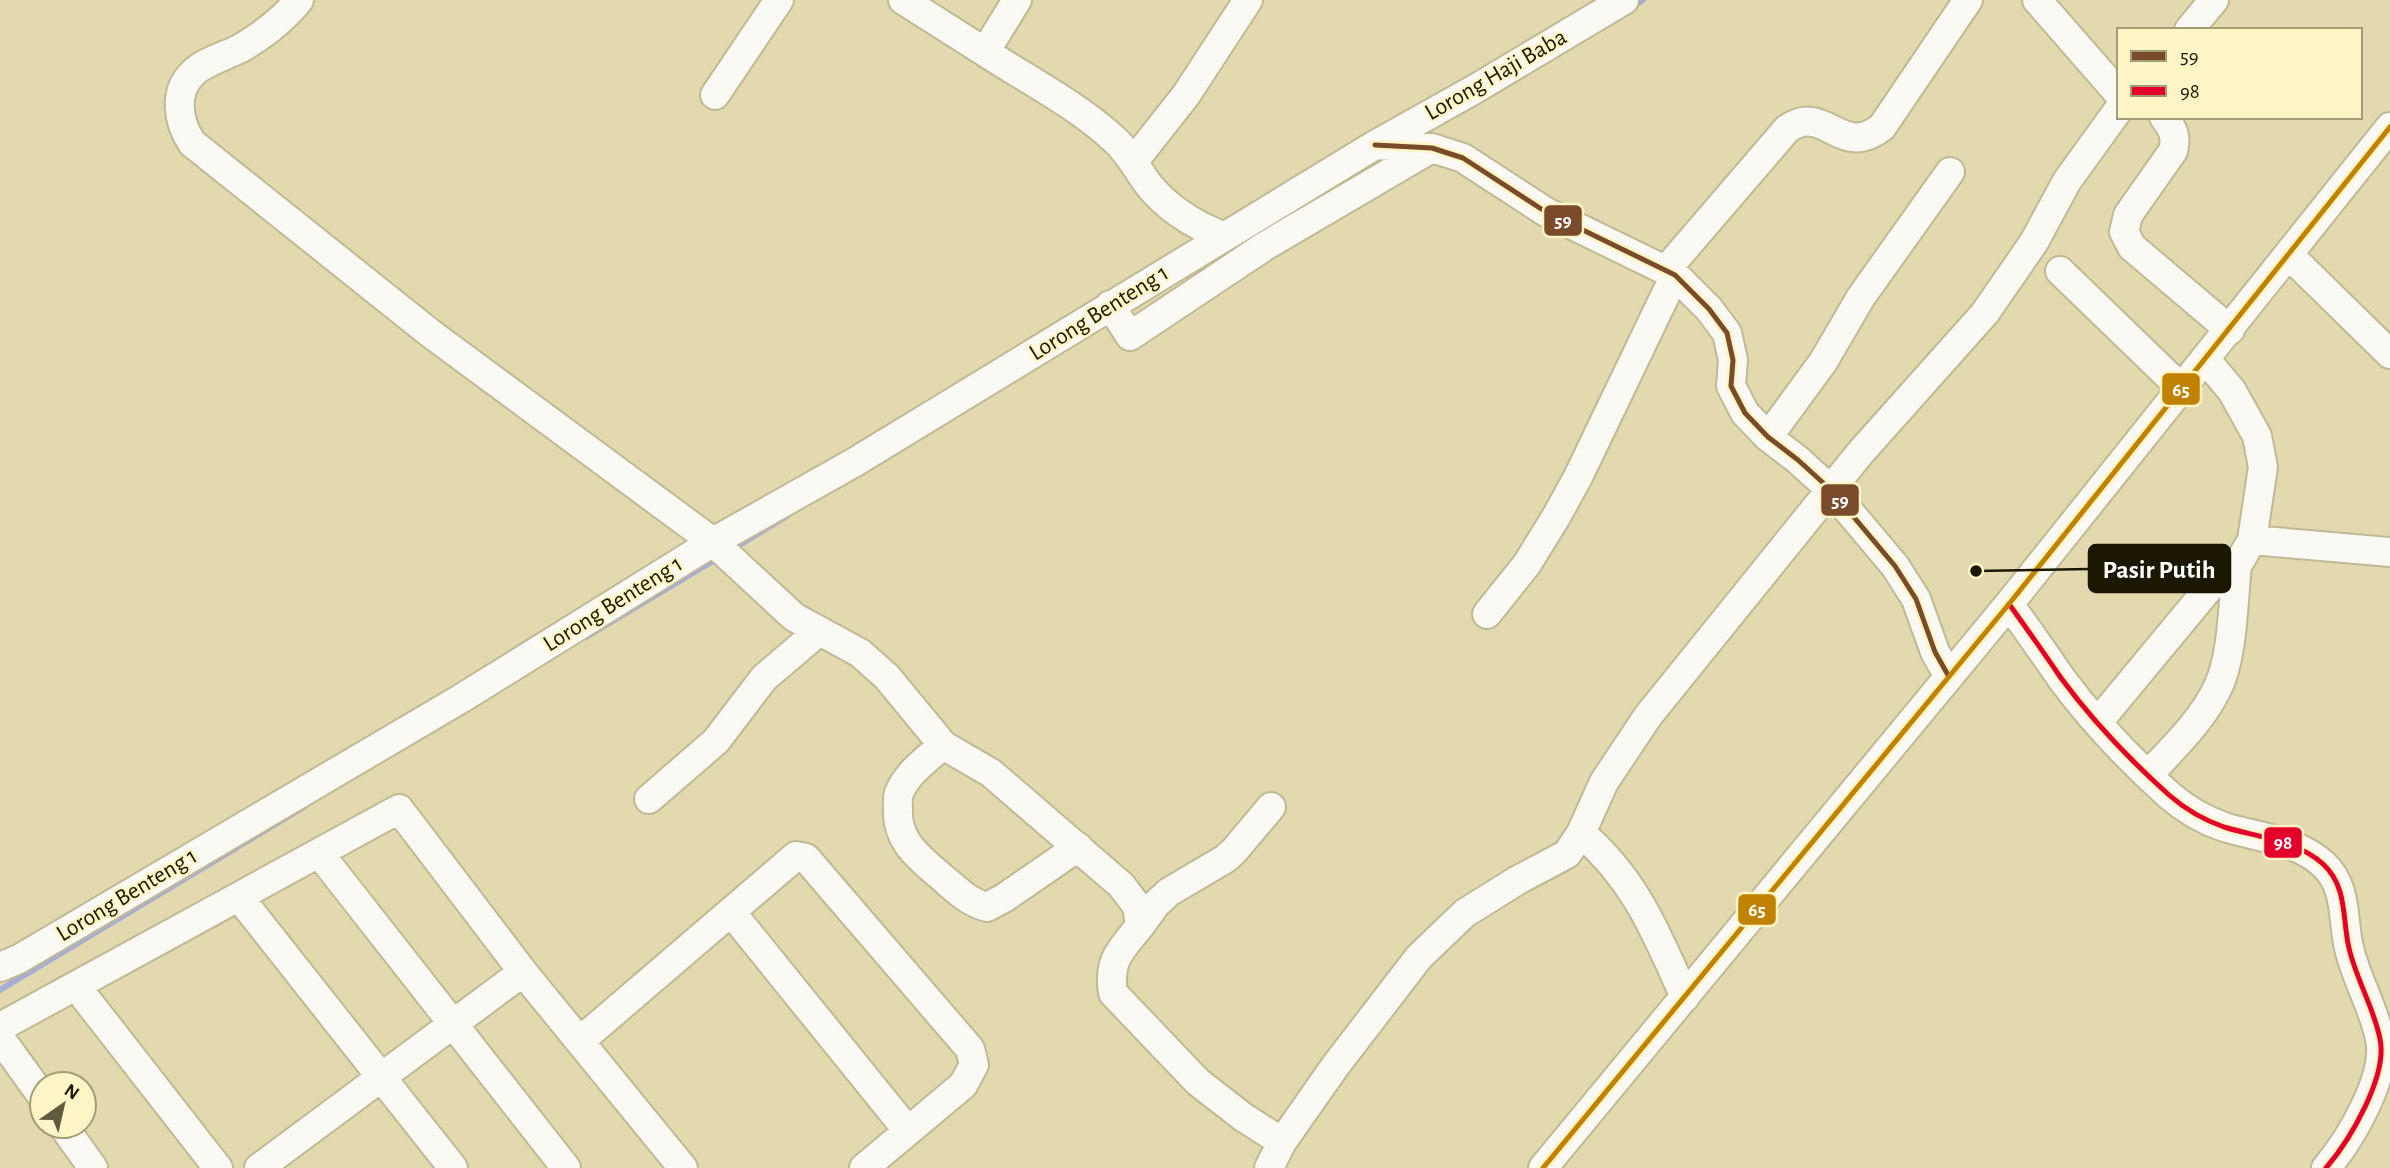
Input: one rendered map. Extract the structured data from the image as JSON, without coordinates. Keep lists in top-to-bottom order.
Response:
{
  "streets": {
    "street": ["Lorong Haji Baba", "Lorong Benteng 1"]
  },
  "crossings": [
    ["Lorong Haji Baba", "Lorong Benteng 1"]
  ],
  "places": ["Pasir Putih"],
  "lines": ["transit line 65", "transit line 59", "transit line 98"],
  "legend": ["59", "98"],
  "north": "top right"
}
